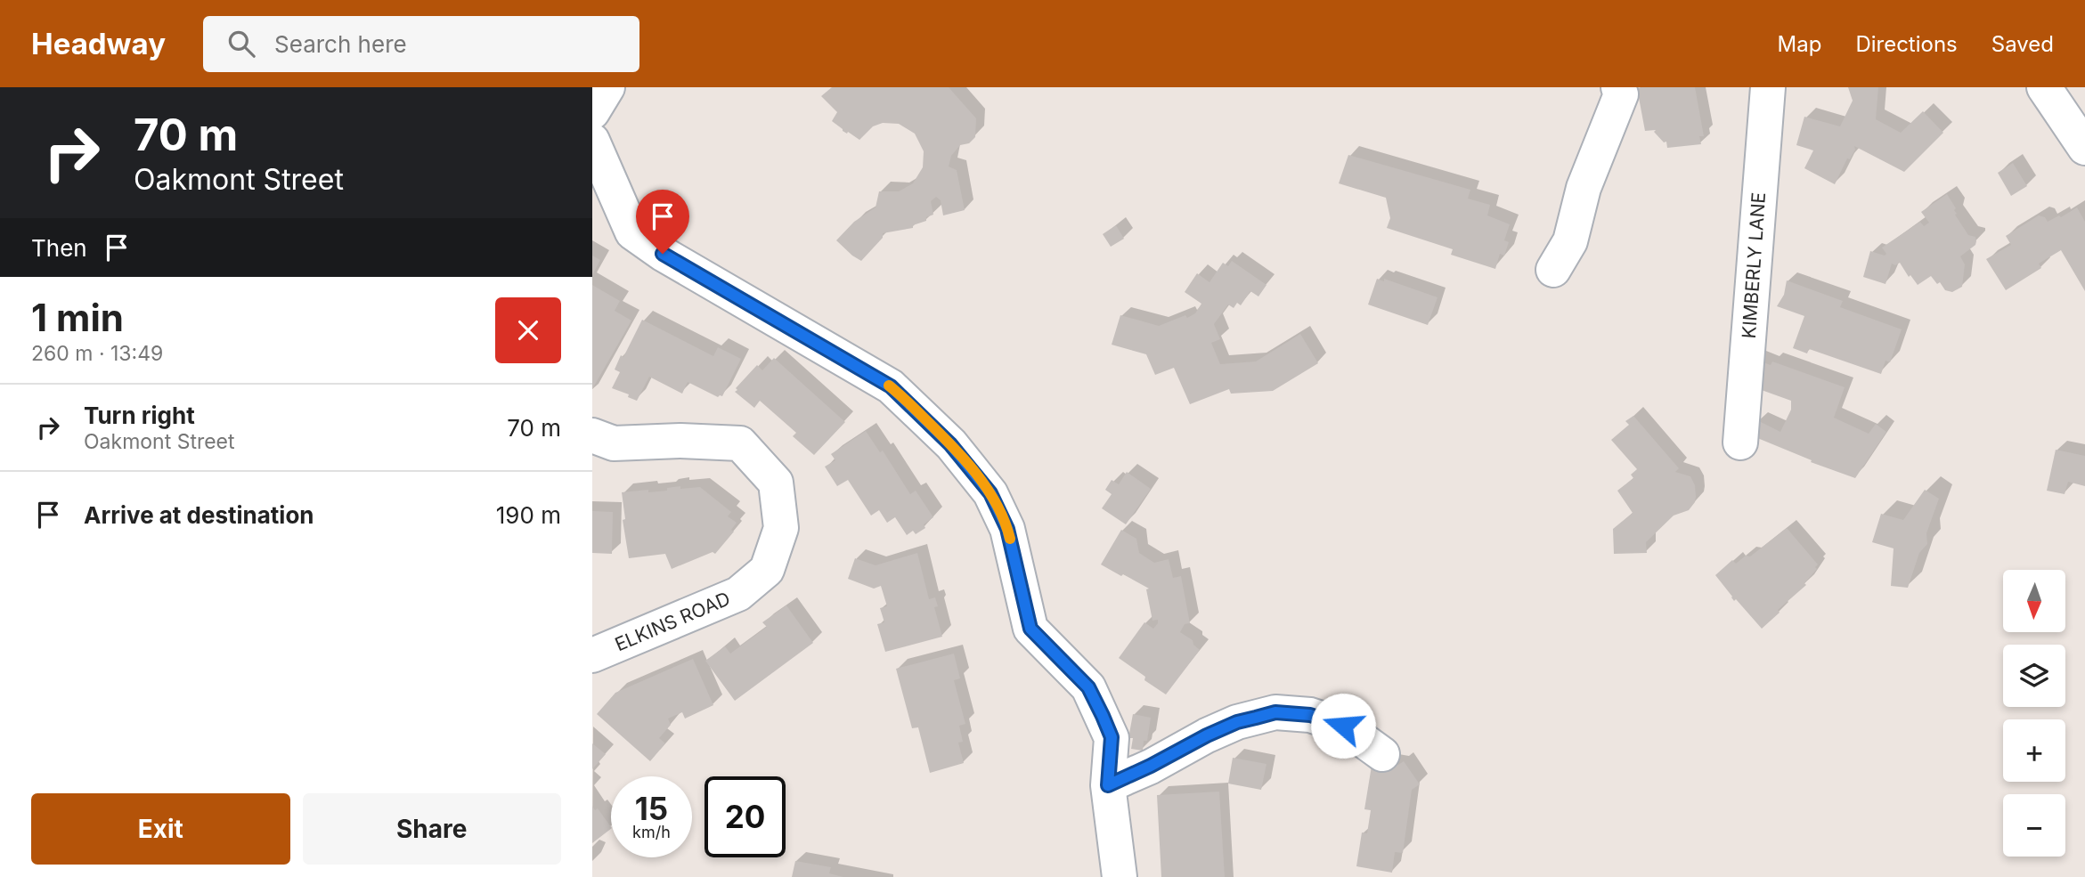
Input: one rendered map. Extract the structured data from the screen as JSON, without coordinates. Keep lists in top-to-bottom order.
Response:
{
  "streets": {
    "street": ["KIMBERLY LANE", "ELKINS ROAD"]
  },
  "north": "bottom",
  "page": {
    "header": "Headway",
    "search": "Search here",
    "nav": ["Map", "Directions", "Saved"],
    "turn": ["70 m", "Oakmont Street"],
    "then": "Then",
    "heading": ["1 min", "260 m · 13:49"],
    "list": [
      {
        "name": "Turn right",
        "note": "Oakmont Street",
        "value": "70 m"
      },
      {
        "name": "Arrive at destination",
        "value": "190 m"
      }
    ],
    "map_buttons": ["+", "−"],
    "speed": "15 km/h",
    "limit": "20",
    "buttons": ["Exit", "Share"]
  }
}
